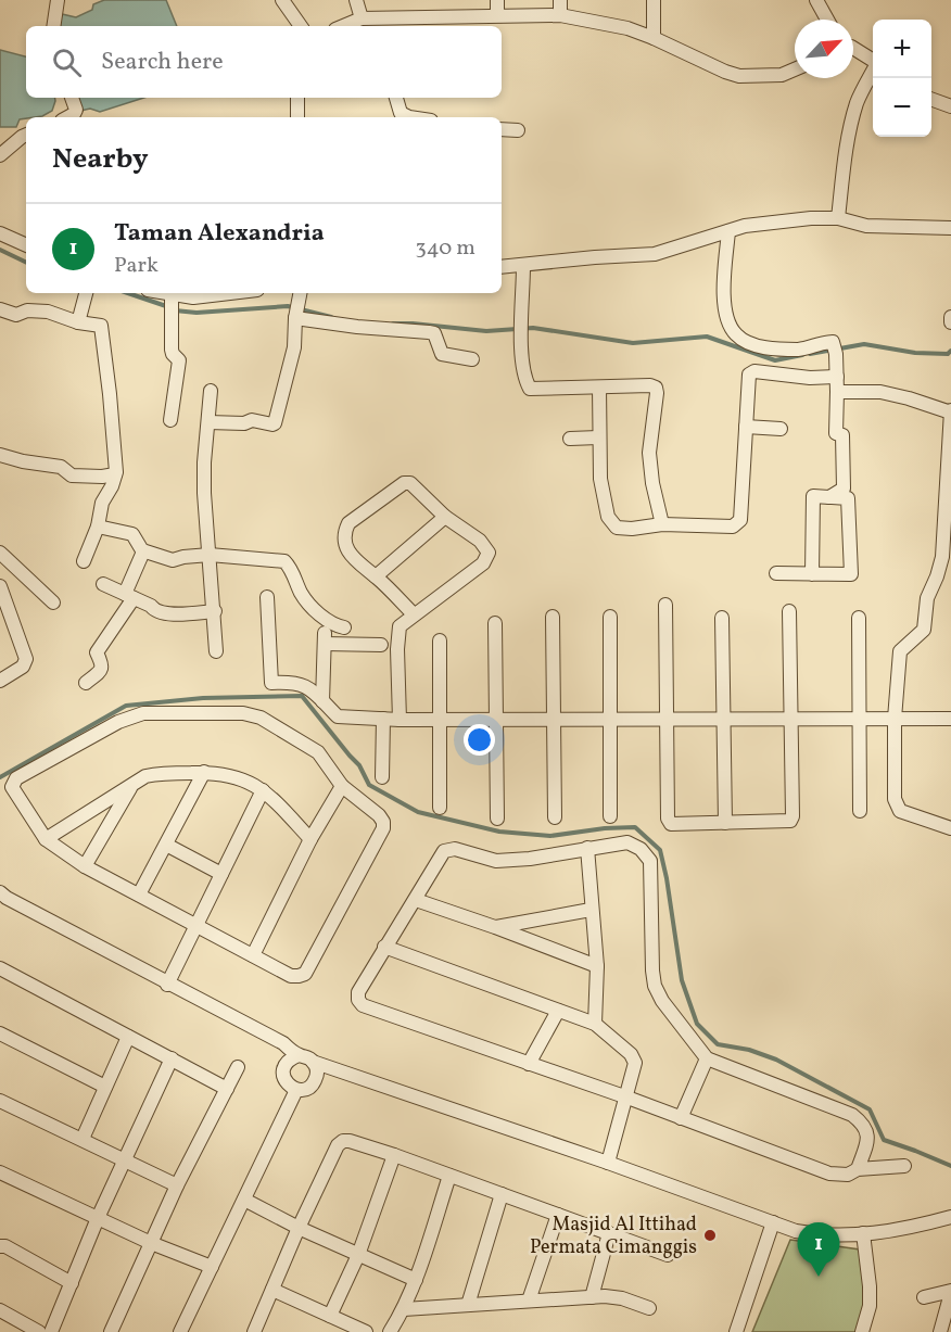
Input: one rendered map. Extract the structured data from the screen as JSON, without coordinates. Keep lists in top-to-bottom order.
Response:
{
  "places": ["Masjid Al Ittihad Permata Cimanggis"],
  "north": "top right",
  "page": {
    "map_buttons": ["+", "−"],
    "search": "Search here",
    "heading": "Nearby",
    "list": [
      {
        "mark": "1",
        "name": "Taman Alexandria",
        "note": "Park",
        "value": "340 m"
      }
    ],
    "pins": "1"
  }
}
